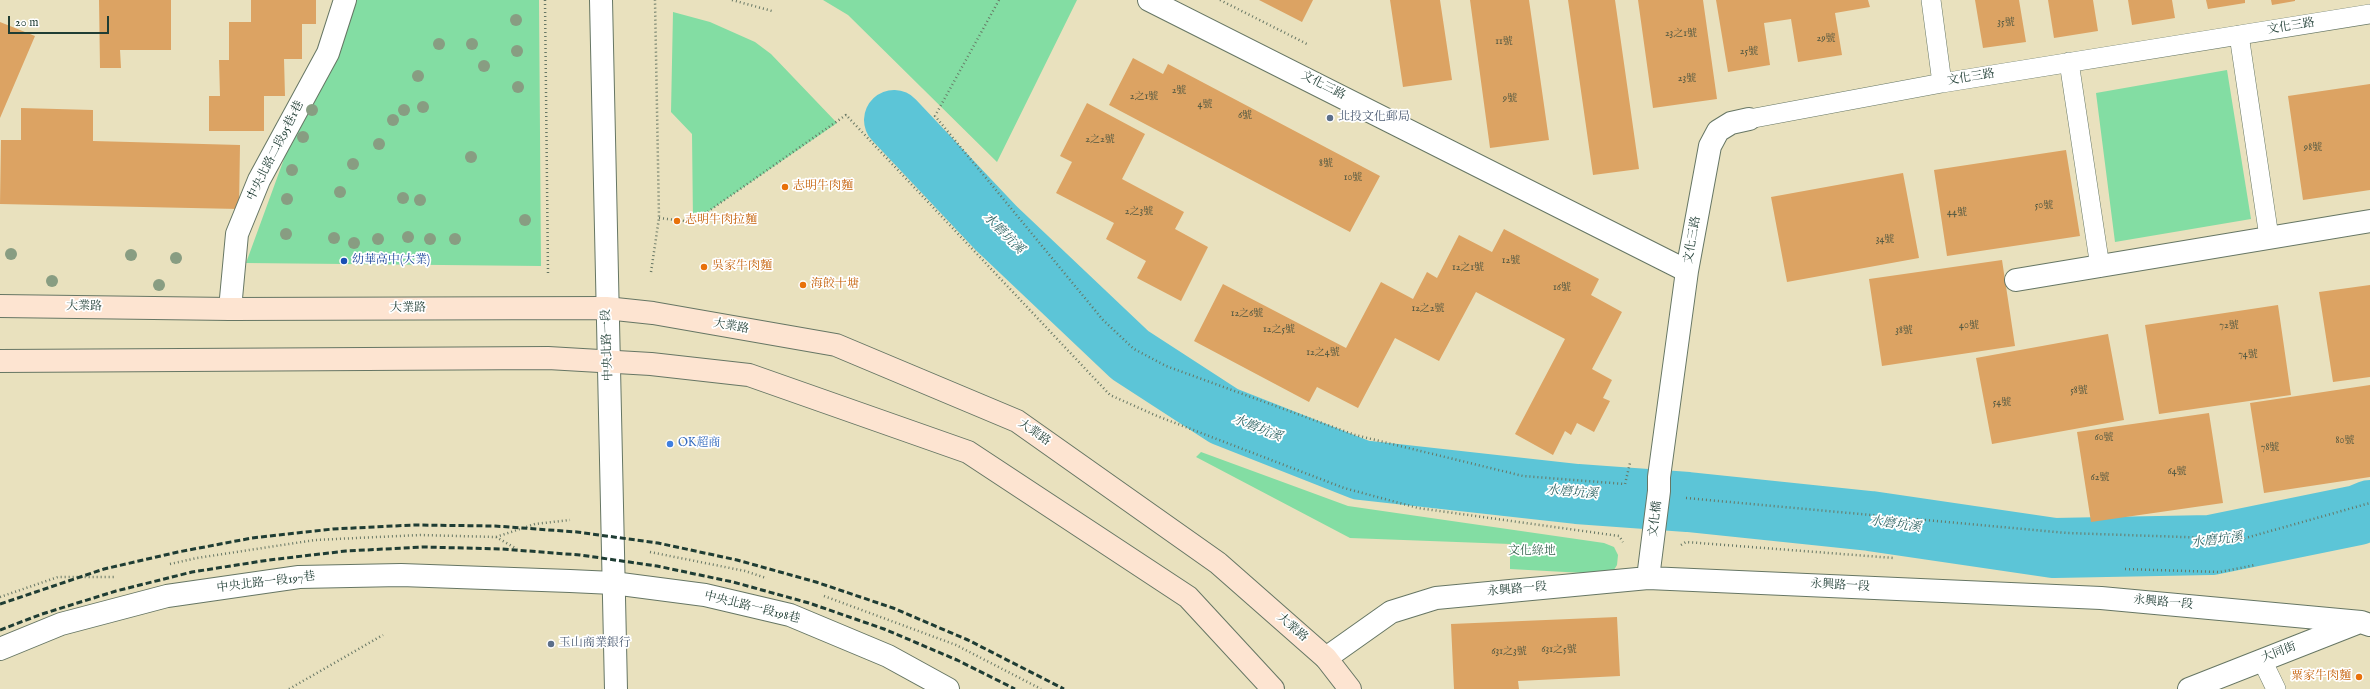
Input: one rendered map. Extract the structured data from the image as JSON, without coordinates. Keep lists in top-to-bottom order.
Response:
{
  "streets": {
    "main road": ["大業路"],
    "street": [
      "文化三路",
      "中央北路二段95巷1巷",
      "中央北路一段",
      "文化橋",
      "中央北路一段197巷",
      "永興路一段",
      "中央北路一段198巷",
      "大同街"
    ]
  },
  "crossings": [
    ["文化三路", "文化橋"],
    ["中央北路二段95巷1巷", "大業路"],
    ["大業路", "中央北路一段"],
    ["大業路", "永興路一段"],
    ["中央北路一段", "中央北路一段197巷"],
    ["中央北路一段", "中央北路一段198巷"],
    ["文化橋", "永興路一段"],
    ["中央北路一段197巷", "中央北路一段198巷"],
    ["永興路一段", "大同街"]
  ],
  "water": ["水磨坑溪"],
  "parks": ["文化綠地"],
  "places": [
    "北投文化郵局",
    "志明牛肉麵",
    "志明牛肉拉麵",
    "幼華高中(大業)",
    "吳家牛肉麵",
    "海餃十塘",
    "OK超商",
    "玉山商業銀行",
    "粟家牛肉麵"
  ],
  "house_numbers": [
    "35號",
    "23之1號",
    "29號",
    "11號",
    "25號",
    "23號",
    "2號",
    "2之1號",
    "9號",
    "4號",
    "6號",
    "2之2號",
    "98號",
    "8號",
    "10號",
    "50號",
    "2之3號",
    "44號",
    "34號",
    "12號",
    "12之1號",
    "16號",
    "12之2號",
    "12之6號",
    "40號",
    "72號",
    "12之5號",
    "38號",
    "12之4號",
    "74號",
    "58號",
    "54號",
    "60號",
    "80號",
    "78號",
    "64號",
    "62號",
    "631之5號",
    "631之3號"
  ],
  "scale_bar": "20 m"
}
